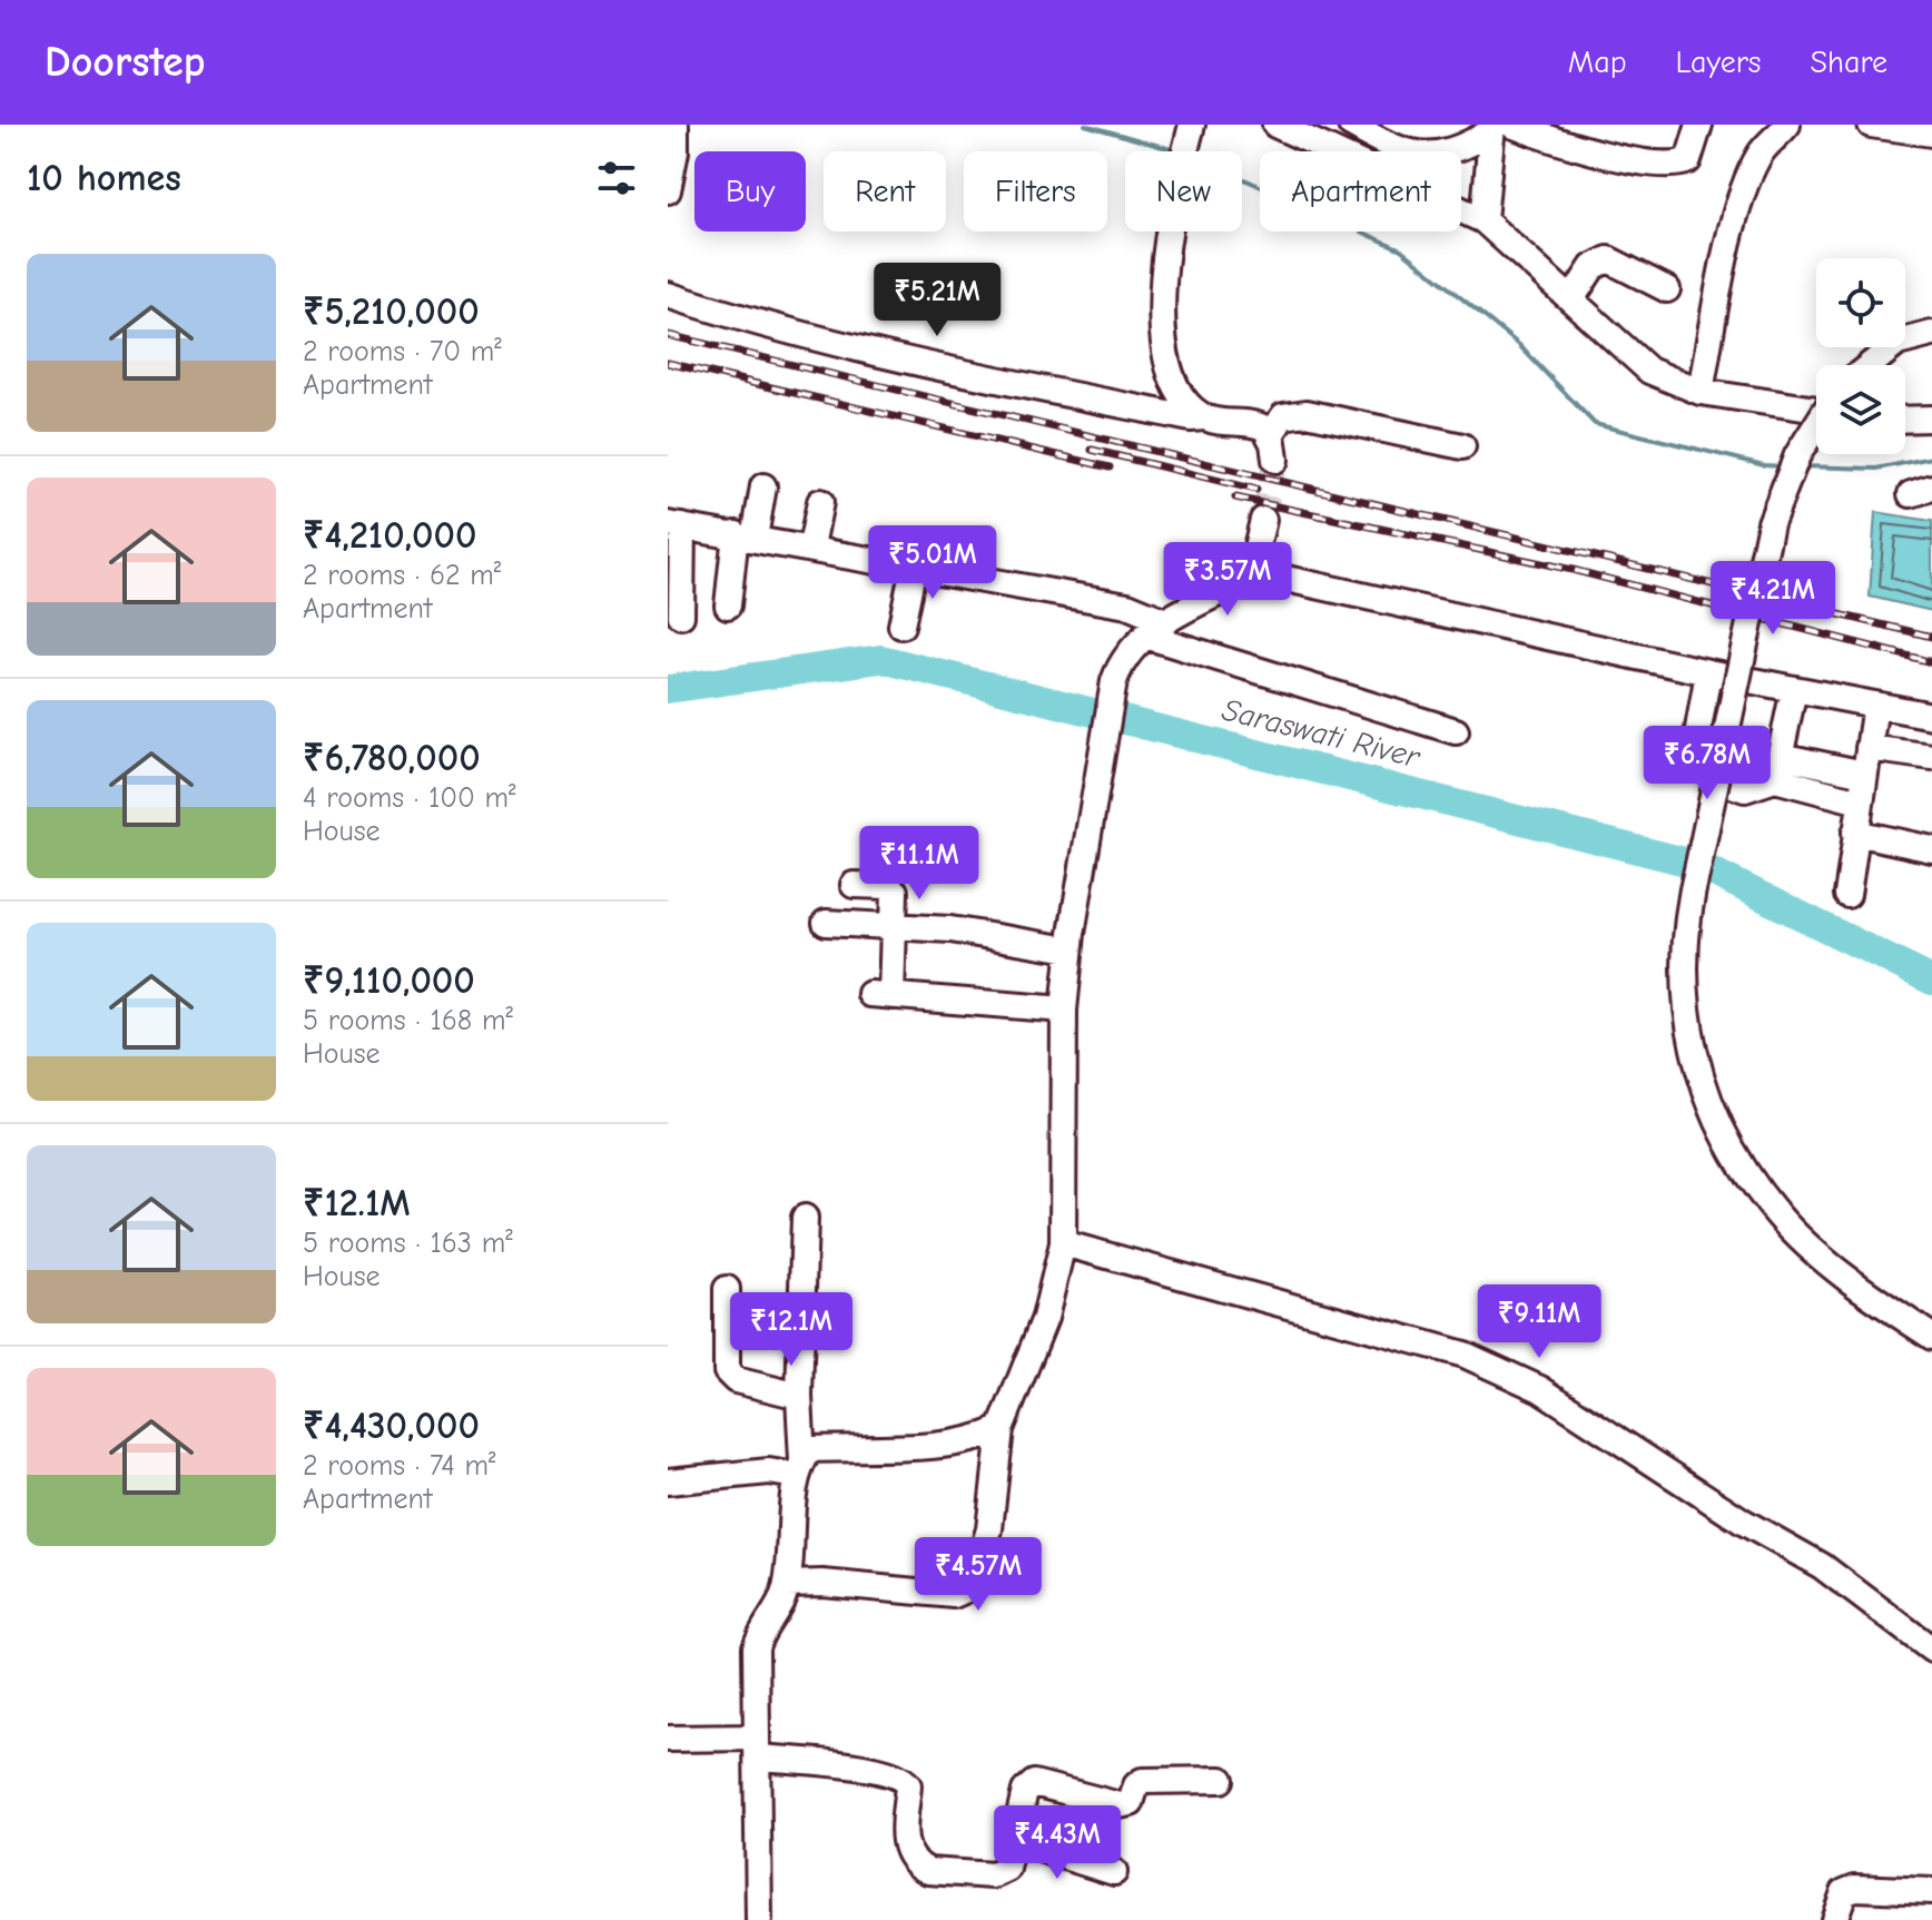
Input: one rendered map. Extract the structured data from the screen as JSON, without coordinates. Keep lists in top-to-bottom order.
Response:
{
  "water": ["Saraswati River"],
  "page": {
    "header": "Doorstep",
    "nav": ["Map", "Layers", "Share"],
    "heading": "10 homes",
    "chip": [
      "Buy",
      "Rent",
      "Filters",
      "New",
      "Apartment"
    ],
    "list": [
      {
        "name": "₹5,210,000",
        "note": "2 rooms · 70 m² · Apartment"
      },
      {
        "name": "₹4,210,000",
        "note": "2 rooms · 62 m² · Apartment"
      },
      {
        "name": "₹6,780,000",
        "note": "4 rooms · 100 m² · House"
      },
      {
        "name": "₹9,110,000",
        "note": "5 rooms · 168 m² · House"
      },
      {
        "name": "₹12.1M",
        "note": "5 rooms · 163 m² · House"
      },
      {
        "name": "₹4,430,000",
        "note": "2 rooms · 74 m² · Apartment"
      }
    ],
    "price": [
      "₹5.21M",
      "₹5.01M",
      "₹3.57M",
      "₹4.21M",
      "₹6.78M",
      "₹11.1M",
      "₹9.11M",
      "₹12.1M",
      "₹4.57M",
      "₹4.43M"
    ]
  }
}
